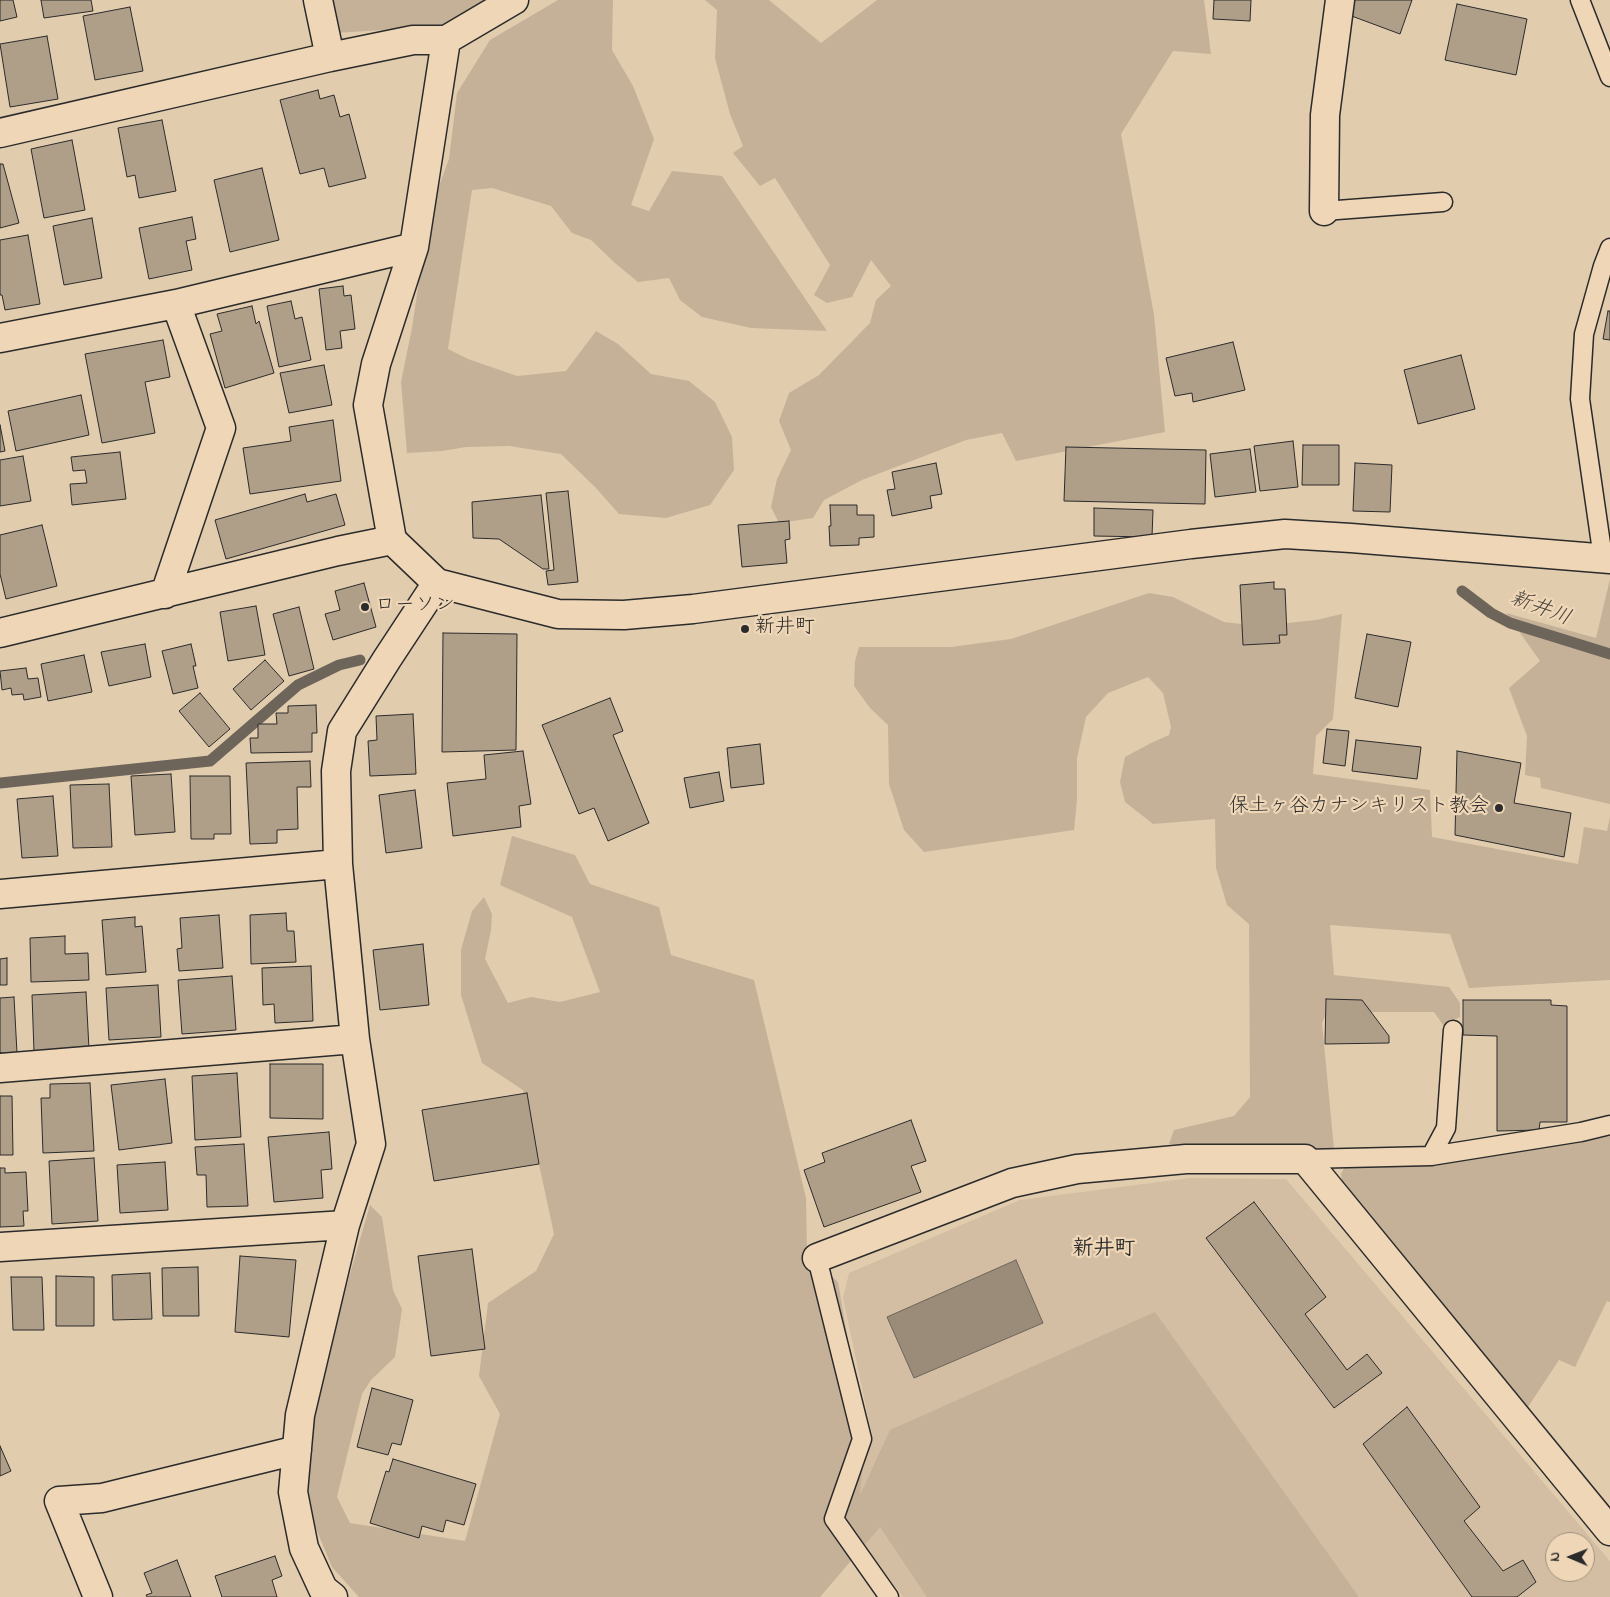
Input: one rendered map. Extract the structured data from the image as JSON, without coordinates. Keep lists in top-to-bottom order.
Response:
{
  "districts": ["新井町"],
  "water": ["新井川"],
  "places": ["ローソン", "新井町", "保土ヶ谷カナンキリスト教会"],
  "north": "left"
}
